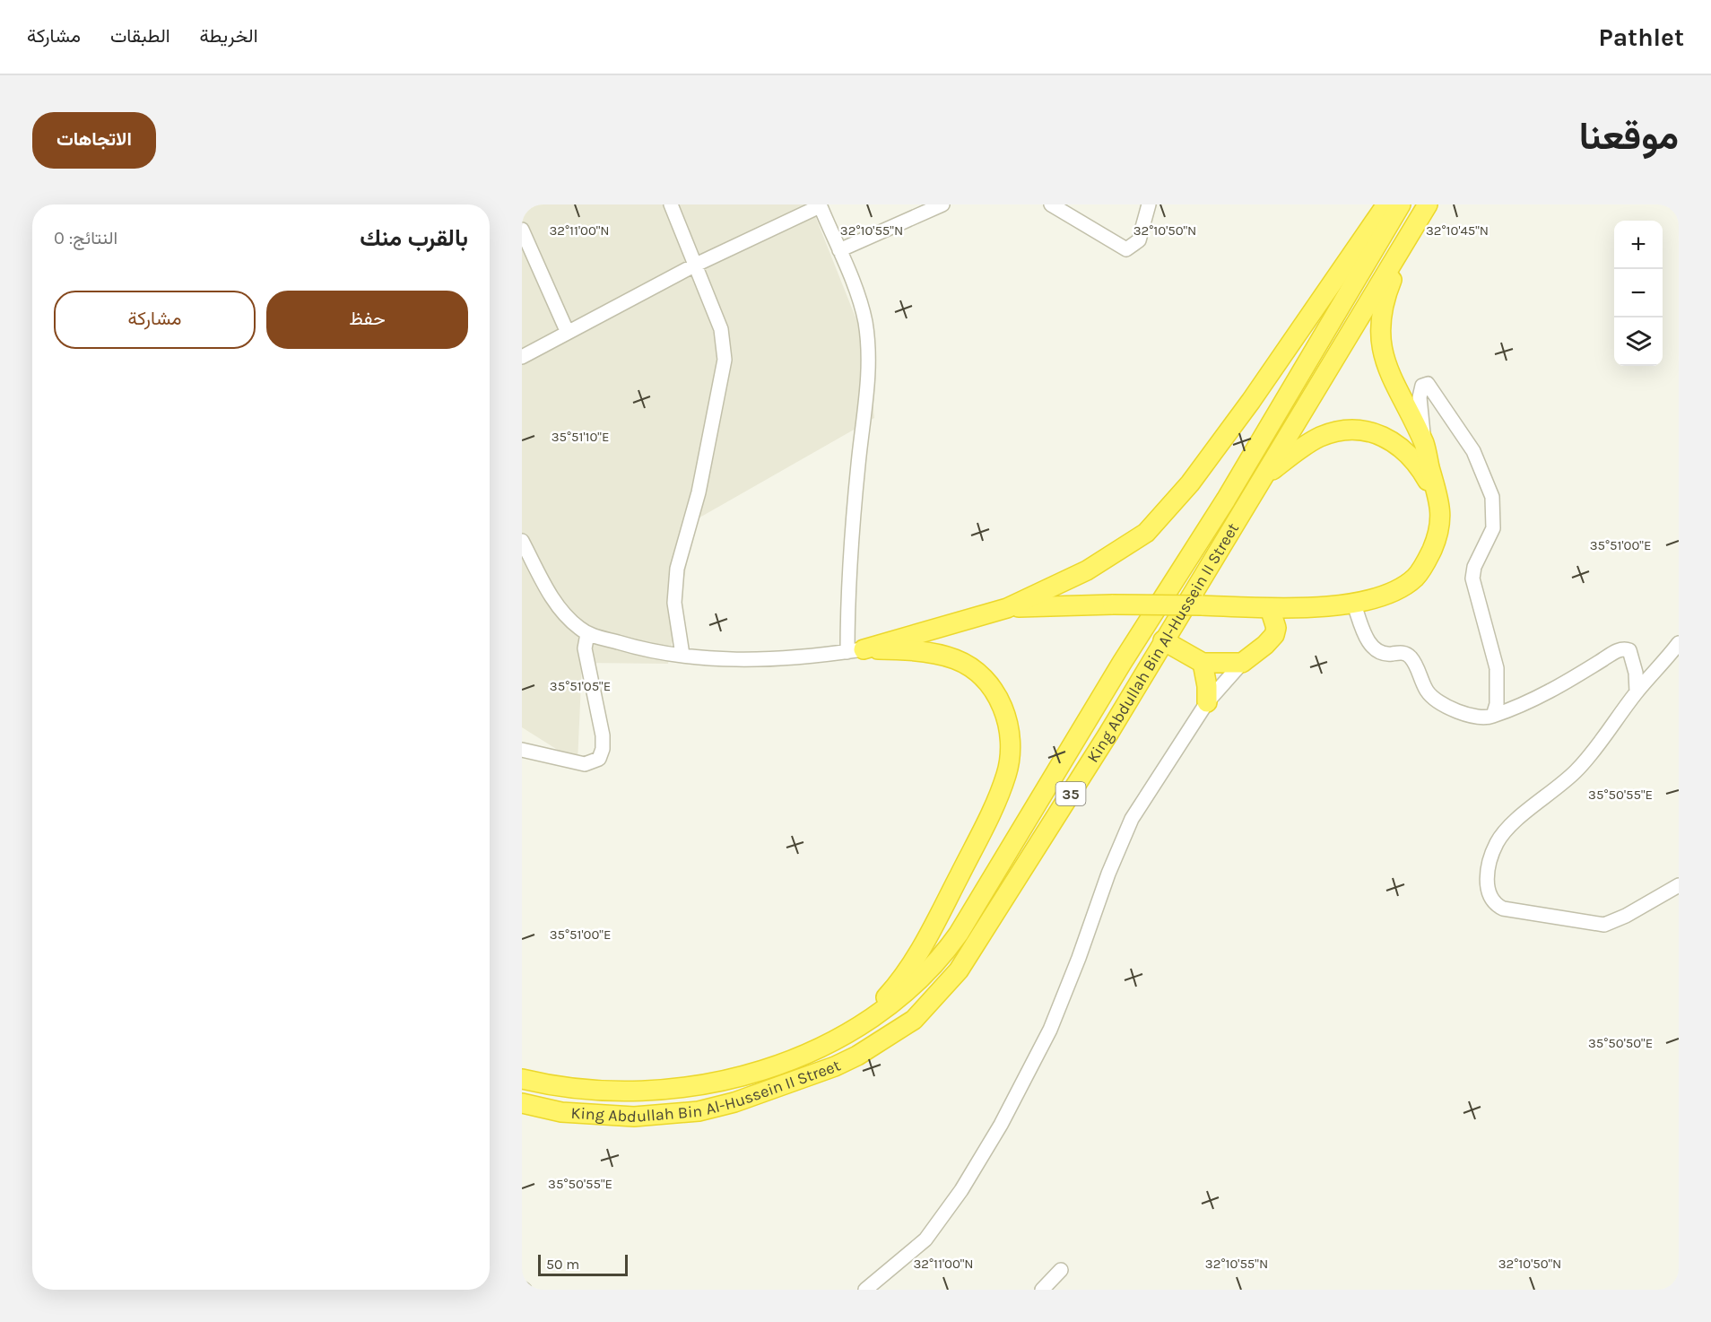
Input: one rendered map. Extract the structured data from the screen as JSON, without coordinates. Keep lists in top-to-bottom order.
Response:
{
  "streets": {
    "highway": ["King Abdullah Bin Al-Hussein II Street", "35"]
  },
  "scale_bar": "50 m",
  "page": {
    "header": "Pathlet",
    "nav": ["الخريطة", "الطبقات", "مشاركة"],
    "title": "موقعنا",
    "buttons": [
      "الاتجاهات",
      ["حفظ", "مشاركة"]
    ],
    "heading": ["بالقرب منك", "النتائج: 0"],
    "map_buttons": ["+", "−"],
    "scale": "50 m"
  },
  "coordinates": [
    "32°11'00\"N",
    "32°10'55\"N",
    "32°10'50\"N",
    "32°10'45\"N",
    "35°51'10\"E",
    "35°51'00\"E",
    "35°51'05\"E",
    "35°50'55\"E",
    "35°50'50\"E"
  ]
}
